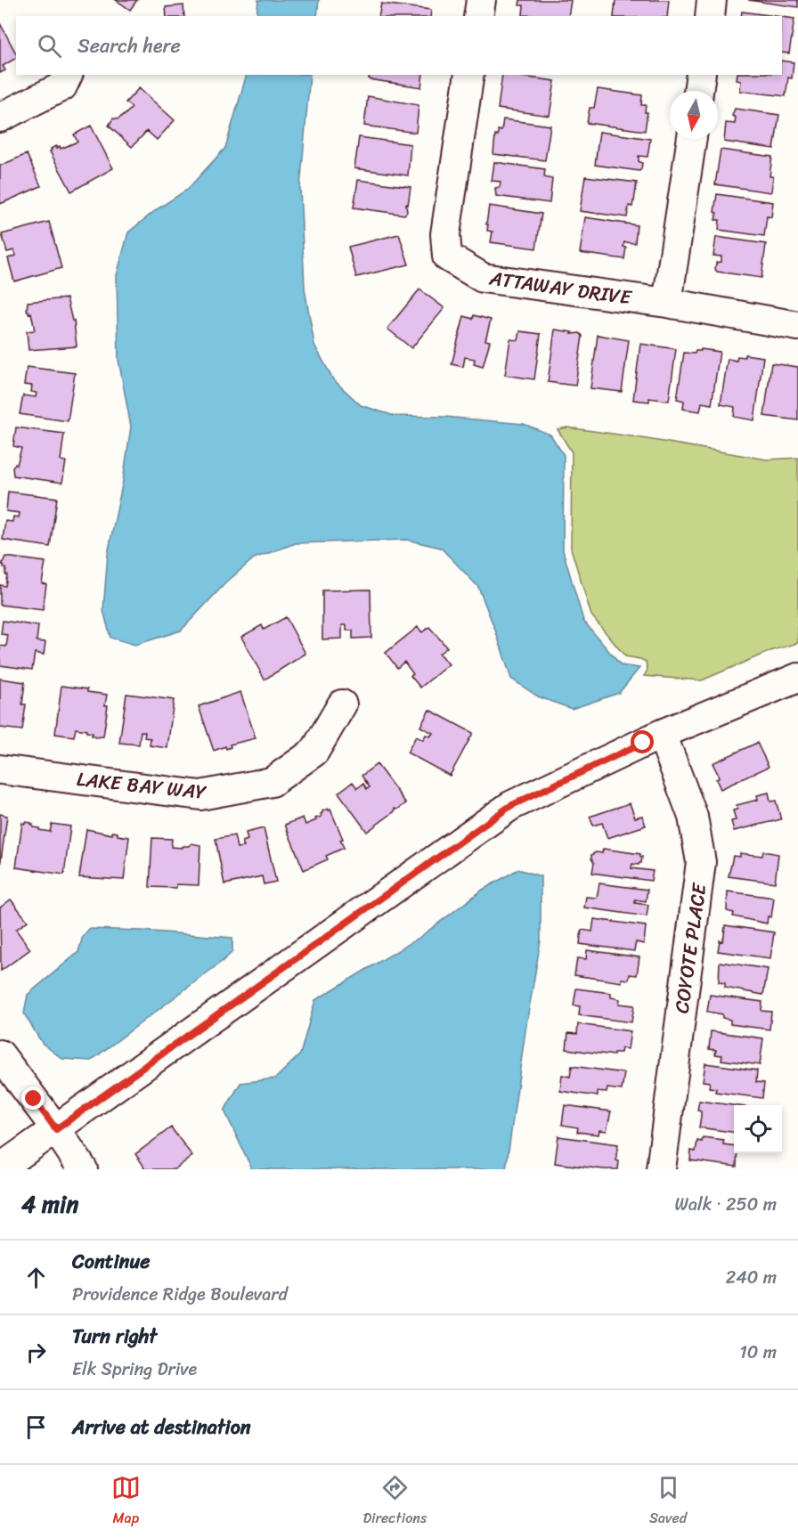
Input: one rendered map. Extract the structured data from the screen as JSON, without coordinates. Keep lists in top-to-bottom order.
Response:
{
  "streets": {
    "street": ["ATTAWAY DRIVE", "LAKE BAY WAY", "COYOTE PLACE"]
  },
  "north": "bottom",
  "page": {
    "search": "Search here",
    "heading": ["4 min", "Walk · 250 m"],
    "list": [
      ["Continue", "Providence Ridge Boulevard", "240 m"],
      ["Turn right", "Elk Spring Drive", "10 m"],
      "Arrive at destination"
    ],
    "nav": ["Map", "Directions", "Saved"]
  }
}
